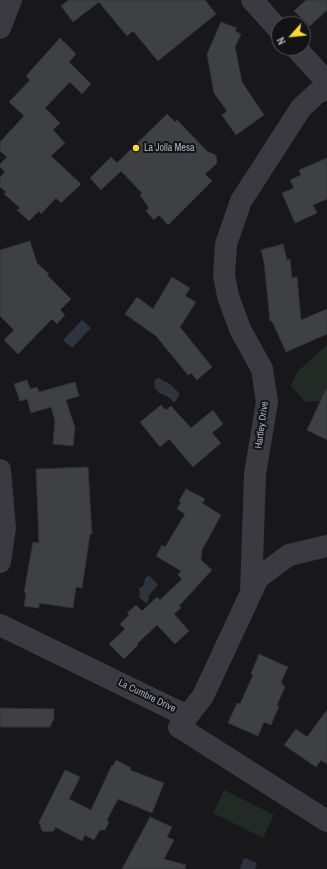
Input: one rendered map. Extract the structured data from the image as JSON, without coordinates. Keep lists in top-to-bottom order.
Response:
{
  "streets": {
    "street": ["Hartley Drive", "La Cumbre Drive"]
  },
  "crossings": [
    ["Hartley Drive", "La Cumbre Drive"]
  ],
  "places": ["La Jolla Mesa"],
  "north": "bottom left"
}
